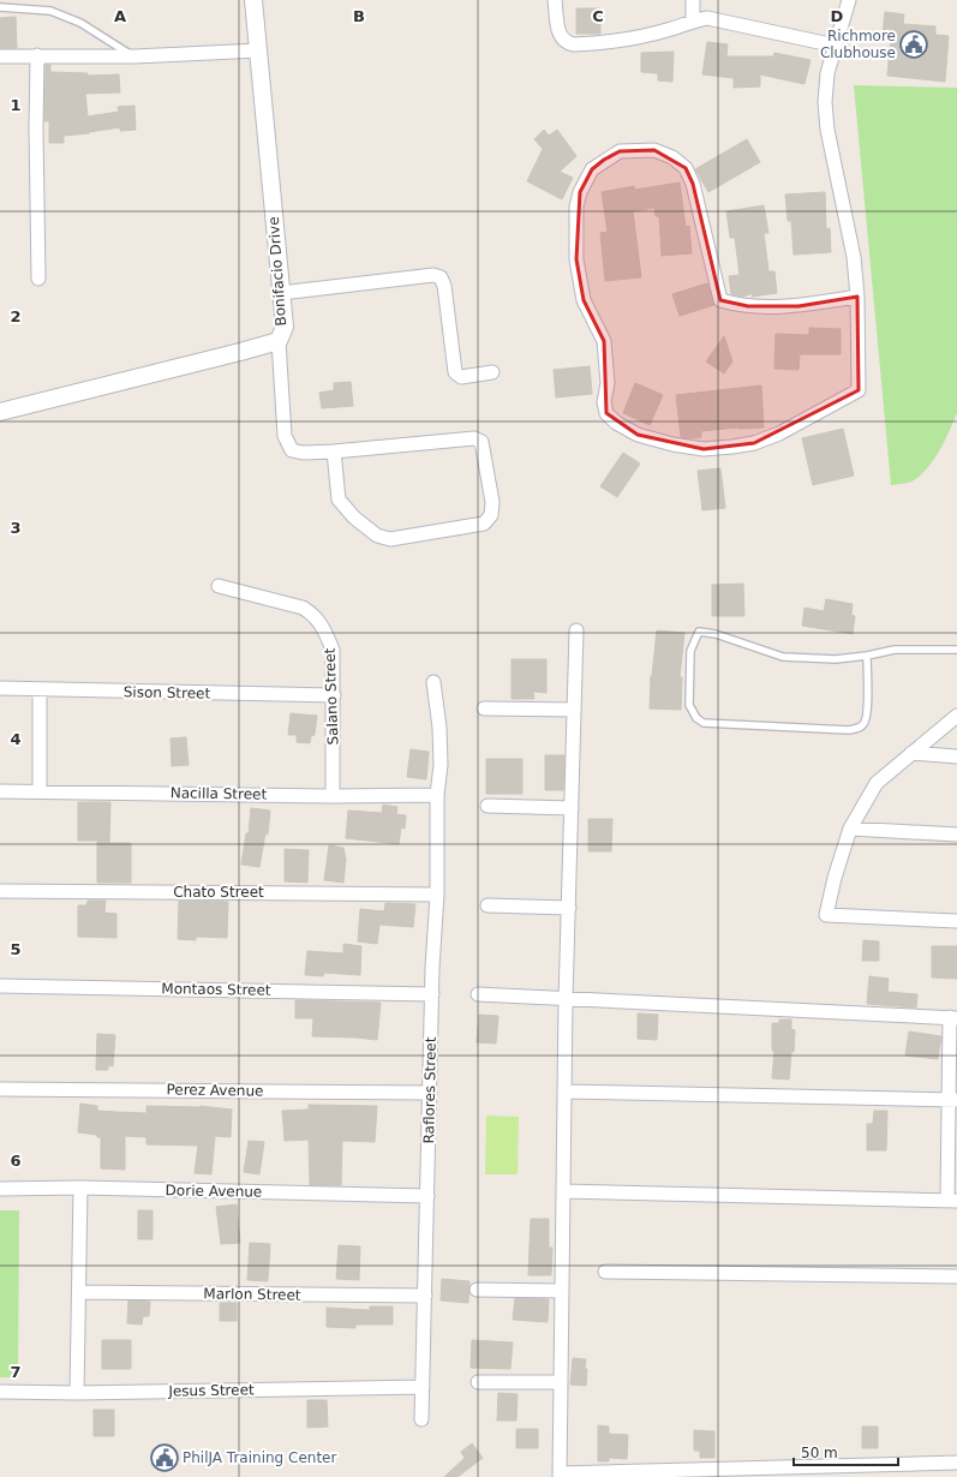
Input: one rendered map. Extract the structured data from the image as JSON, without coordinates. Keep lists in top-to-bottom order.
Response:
{
  "streets": {
    "street": [
      "Bonifacio Drive",
      "Sison Street",
      "Salano Street",
      "Nacilla Street",
      "Chato Street",
      "Montaos Street",
      "Perez Avenue",
      "Raflores Street",
      "Dorie Avenue",
      "Marlon Street",
      "Jesus Street"
    ]
  },
  "crossings": [
    ["Sison Street", "Salano Street"],
    ["Salano Street", "Nacilla Street"],
    ["Nacilla Street", "Raflores Street"],
    ["Chato Street", "Raflores Street"],
    ["Montaos Street", "Raflores Street"],
    ["Perez Avenue", "Raflores Street"],
    ["Raflores Street", "Dorie Avenue"],
    ["Raflores Street", "Marlon Street"],
    ["Raflores Street", "Jesus Street"]
  ],
  "places": {
    "public building": ["Richmore Clubhouse", "PhilJA Training Center"]
  },
  "scale_bar": "50 m",
  "grid": {
    "columns": [
      "A",
      "B",
      "C",
      "D"
    ],
    "rows": [
      "1",
      "2",
      "3",
      "4",
      "5",
      "6",
      "7"
    ]
  }
}
